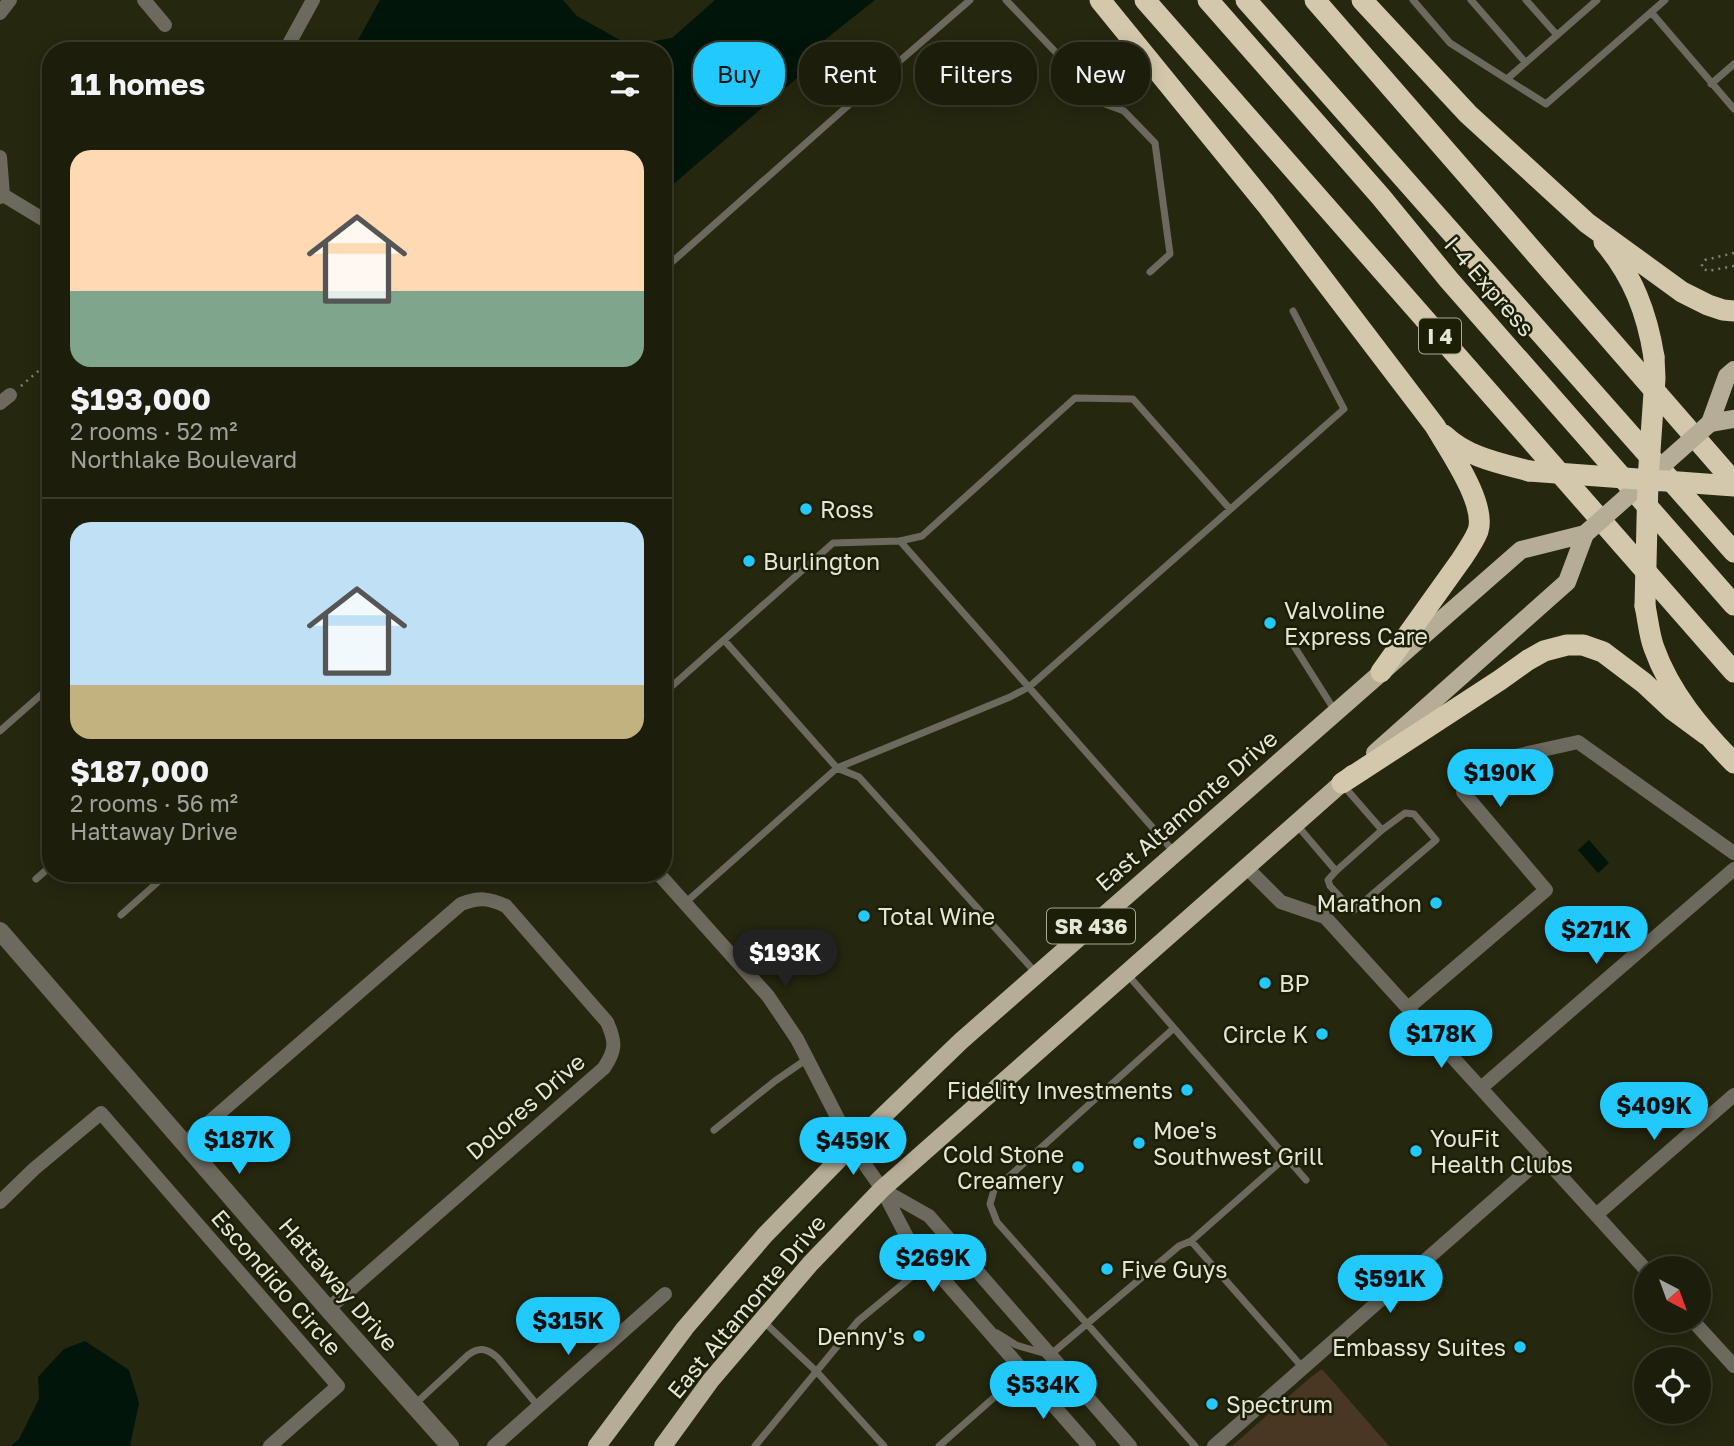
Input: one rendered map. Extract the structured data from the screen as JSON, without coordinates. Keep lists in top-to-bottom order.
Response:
{
  "streets": {
    "highway": ["I-4 Express", "I 4"],
    "main road": ["East Altamonte Drive", "SR 436"],
    "street": ["Dolores Drive", "Escondido Circle", "Hattaway Drive"]
  },
  "crossings": [
    ["East Altamonte Drive", "SR 436"],
    ["Dolores Drive", "Hattaway Drive"]
  ],
  "places": [
    "Ross",
    "Burlington",
    "Valvoline Express Care",
    "Marathon",
    "Total Wine",
    "BP",
    "Circle K",
    "Fidelity Investments",
    "Moe's Southwest Grill",
    "YouFit Health Clubs",
    "Cold Stone Creamery",
    "Five Guys",
    "Denny's",
    "Embassy Suites",
    "Spectrum"
  ],
  "north": "bottom right",
  "page": {
    "chip": [
      "Buy",
      "Rent",
      "Filters",
      "New"
    ],
    "heading": "11 homes",
    "list": [
      {
        "name": "$193,000",
        "note": "2 rooms · 52 m² · Northlake Boulevard"
      },
      {
        "name": "$187,000",
        "note": "2 rooms · 56 m² · Hattaway Drive"
      }
    ],
    "price": [
      "$190K",
      "$271K",
      "$193K",
      "$178K",
      "$409K",
      "$187K",
      "$459K",
      "$269K",
      "$591K",
      "$315K",
      "$534K"
    ]
  }
}
